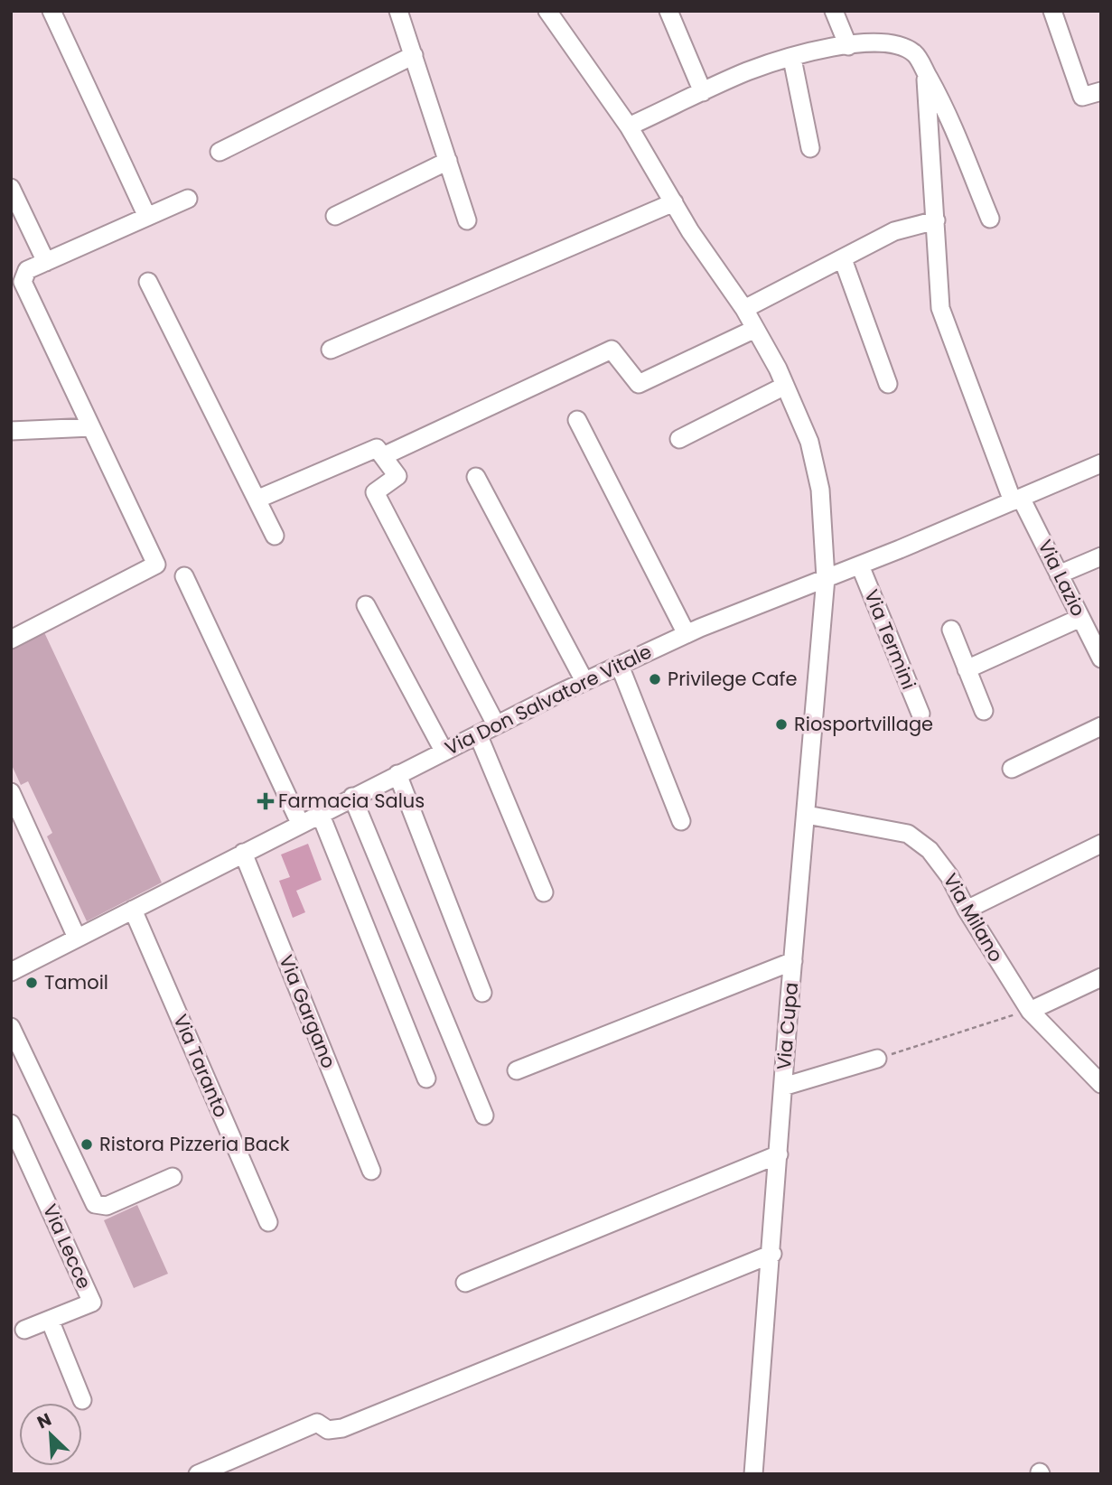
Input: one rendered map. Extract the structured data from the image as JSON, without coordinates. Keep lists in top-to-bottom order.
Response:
{
  "streets": {
    "street": [
      "Via Lazio",
      "Via Termini",
      "Via Don Salvatore Vitale",
      "Via Milano",
      "Via Gargano",
      "Via Cupa",
      "Via Taranto",
      "Via Lecce"
    ]
  },
  "crossings": [
    ["Via Lazio", "Via Don Salvatore Vitale"],
    ["Via Termini", "Via Don Salvatore Vitale"],
    ["Via Don Salvatore Vitale", "Via Gargano"],
    ["Via Don Salvatore Vitale", "Via Cupa"],
    ["Via Don Salvatore Vitale", "Via Taranto"],
    ["Via Milano", "Via Cupa"]
  ],
  "places": {
    "other": [
      "Privilege Cafe",
      "Riosportvillage",
      "Tamoil",
      "Ristora Pizzeria Back"
    ],
    "health": ["Farmacia Salus"]
  },
  "north": "top left"
}
